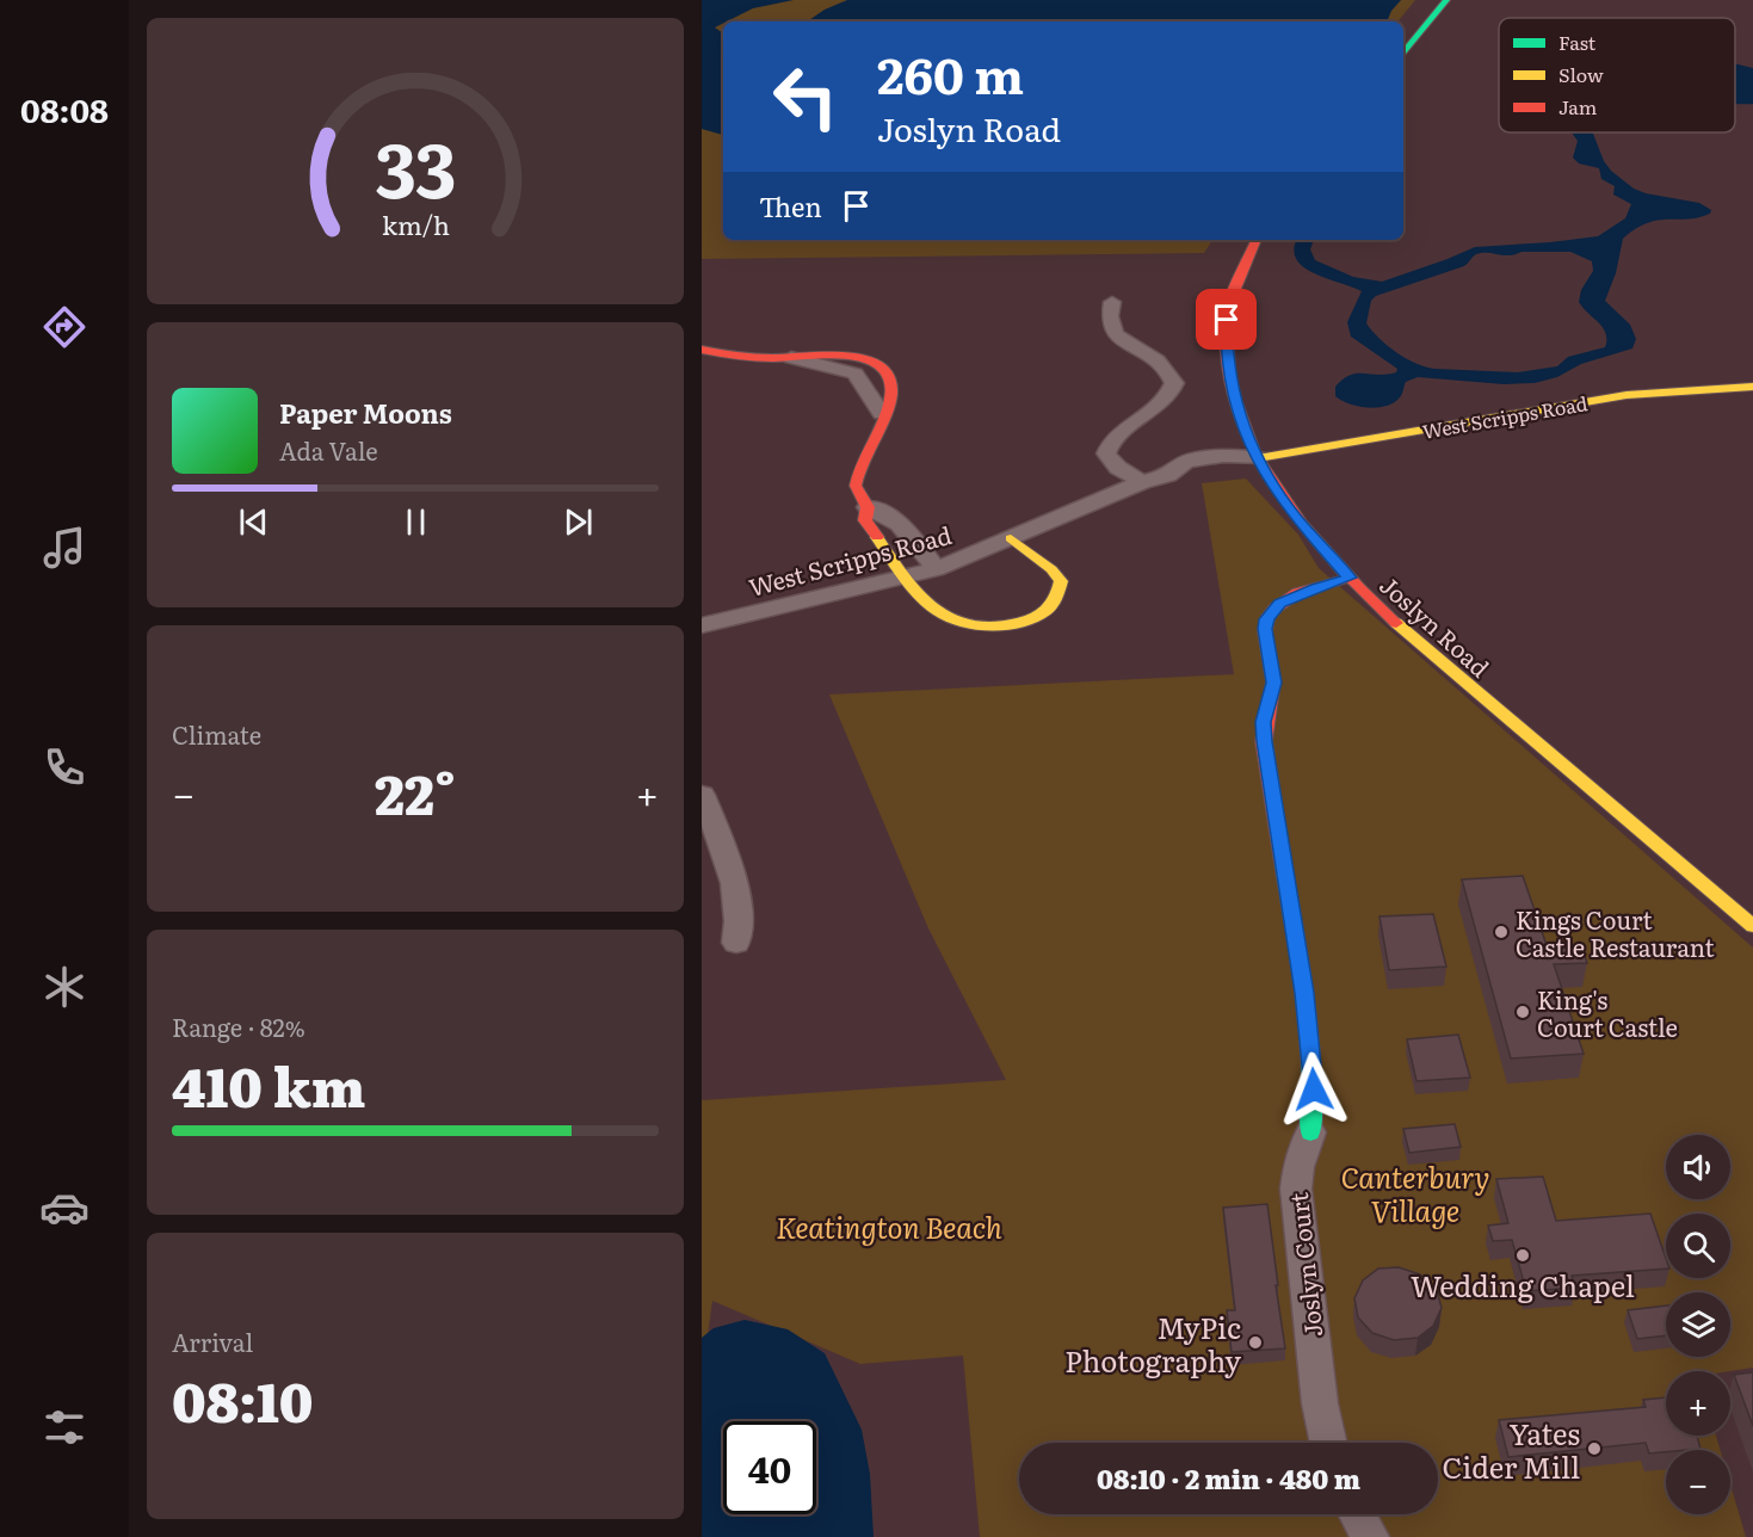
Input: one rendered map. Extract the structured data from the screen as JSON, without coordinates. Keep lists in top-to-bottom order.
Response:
{
  "streets": {
    "street": ["West Scripps Road", "Joslyn Road", "Joslyn Court"]
  },
  "crossings": [
    ["West Scripps Road", "Joslyn Road"],
    ["Joslyn Road", "Joslyn Court"]
  ],
  "parks": ["Canterbury Village", "Keatington Beach"],
  "places": [
    "Kings Court Castle Restaurant",
    "King's Court Castle",
    "Wedding Chapel",
    "MyPic Photography",
    "Yates Cider Mill"
  ],
  "legend": ["Fast", "Slow", "Jam"],
  "page": {
    "tabs": "08:08",
    "turn": ["260 m", "Joslyn Road"],
    "then": "Then",
    "song": ["Paper Moons", "Ada Vale"],
    "tile": [
      "Climate",
      ["Range · 82%", "410 km"],
      ["Arrival", "08:10"]
    ],
    "heat": ["−", "22°", "+"],
    "map_buttons": ["+", "−"],
    "limit": "40",
    "trip": "08:10 · 2 min · 480 m",
    "gauge": ["33", "km/h"]
  }
}
